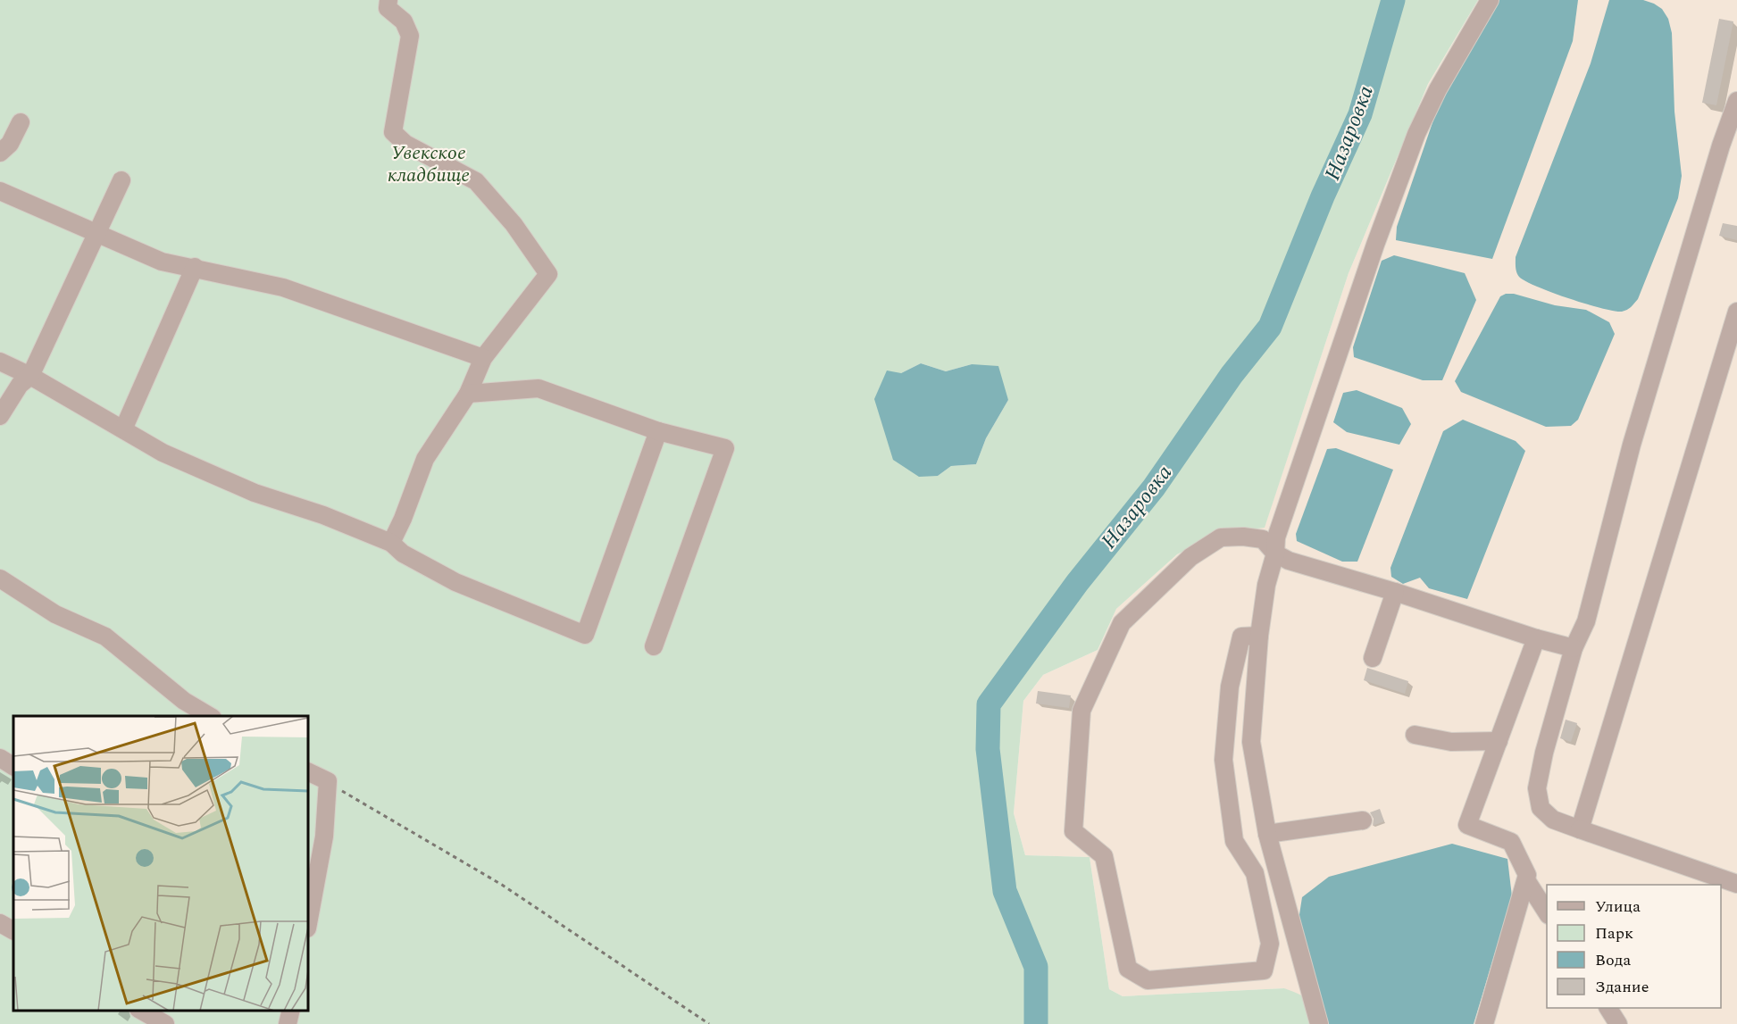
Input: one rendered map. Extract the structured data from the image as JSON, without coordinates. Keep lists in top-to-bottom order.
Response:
{
  "water": ["Назаровка"],
  "parks": ["Увекское кладбище"],
  "legend": [
    "Улица",
    "Парк",
    "Вода",
    "Здание"
  ]
}
